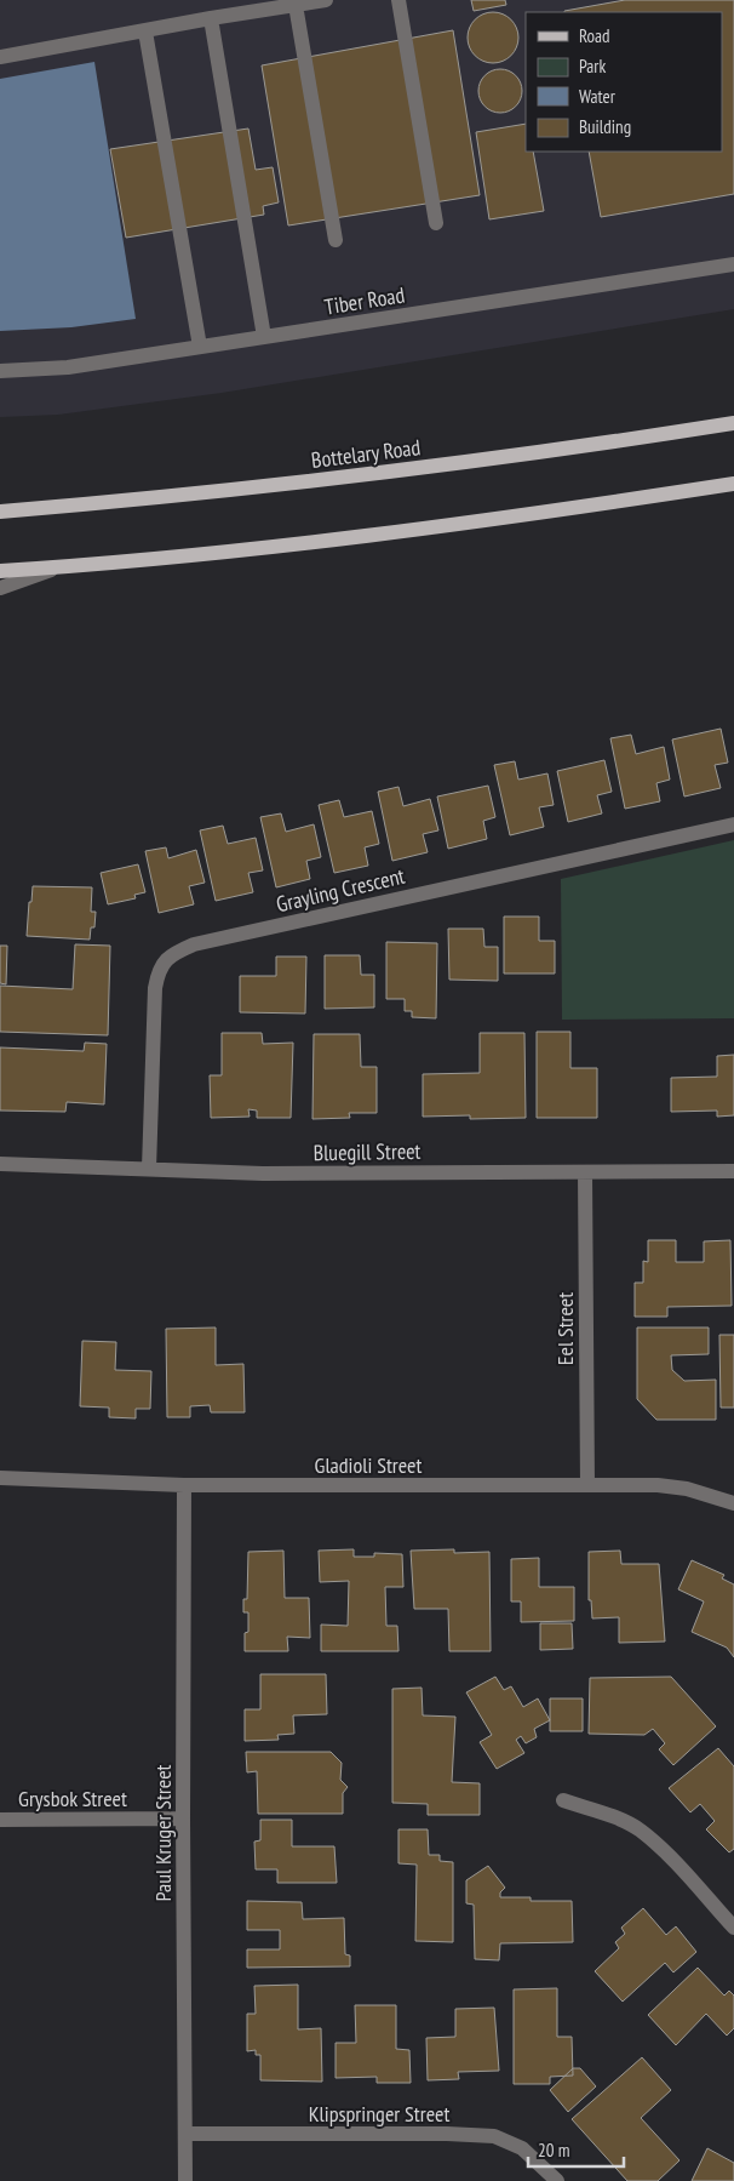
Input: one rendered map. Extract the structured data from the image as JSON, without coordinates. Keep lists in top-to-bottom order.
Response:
{
  "streets": {
    "main road": ["Bottelary Road"],
    "street": [
      "Tiber Road",
      "Grayling Crescent",
      "Bluegill Street",
      "Eel Street",
      "Gladioli Street",
      "Grysbok Street",
      "Paul Kruger Street",
      "Klipspringer Street"
    ]
  },
  "crossings": [
    ["Grayling Crescent", "Bluegill Street"],
    ["Bluegill Street", "Eel Street"],
    ["Eel Street", "Gladioli Street"],
    ["Gladioli Street", "Paul Kruger Street"],
    ["Grysbok Street", "Paul Kruger Street"],
    ["Paul Kruger Street", "Klipspringer Street"]
  ],
  "legend": [
    "Road",
    "Park",
    "Water",
    "Building"
  ],
  "scale_bar": "20 m"
}
